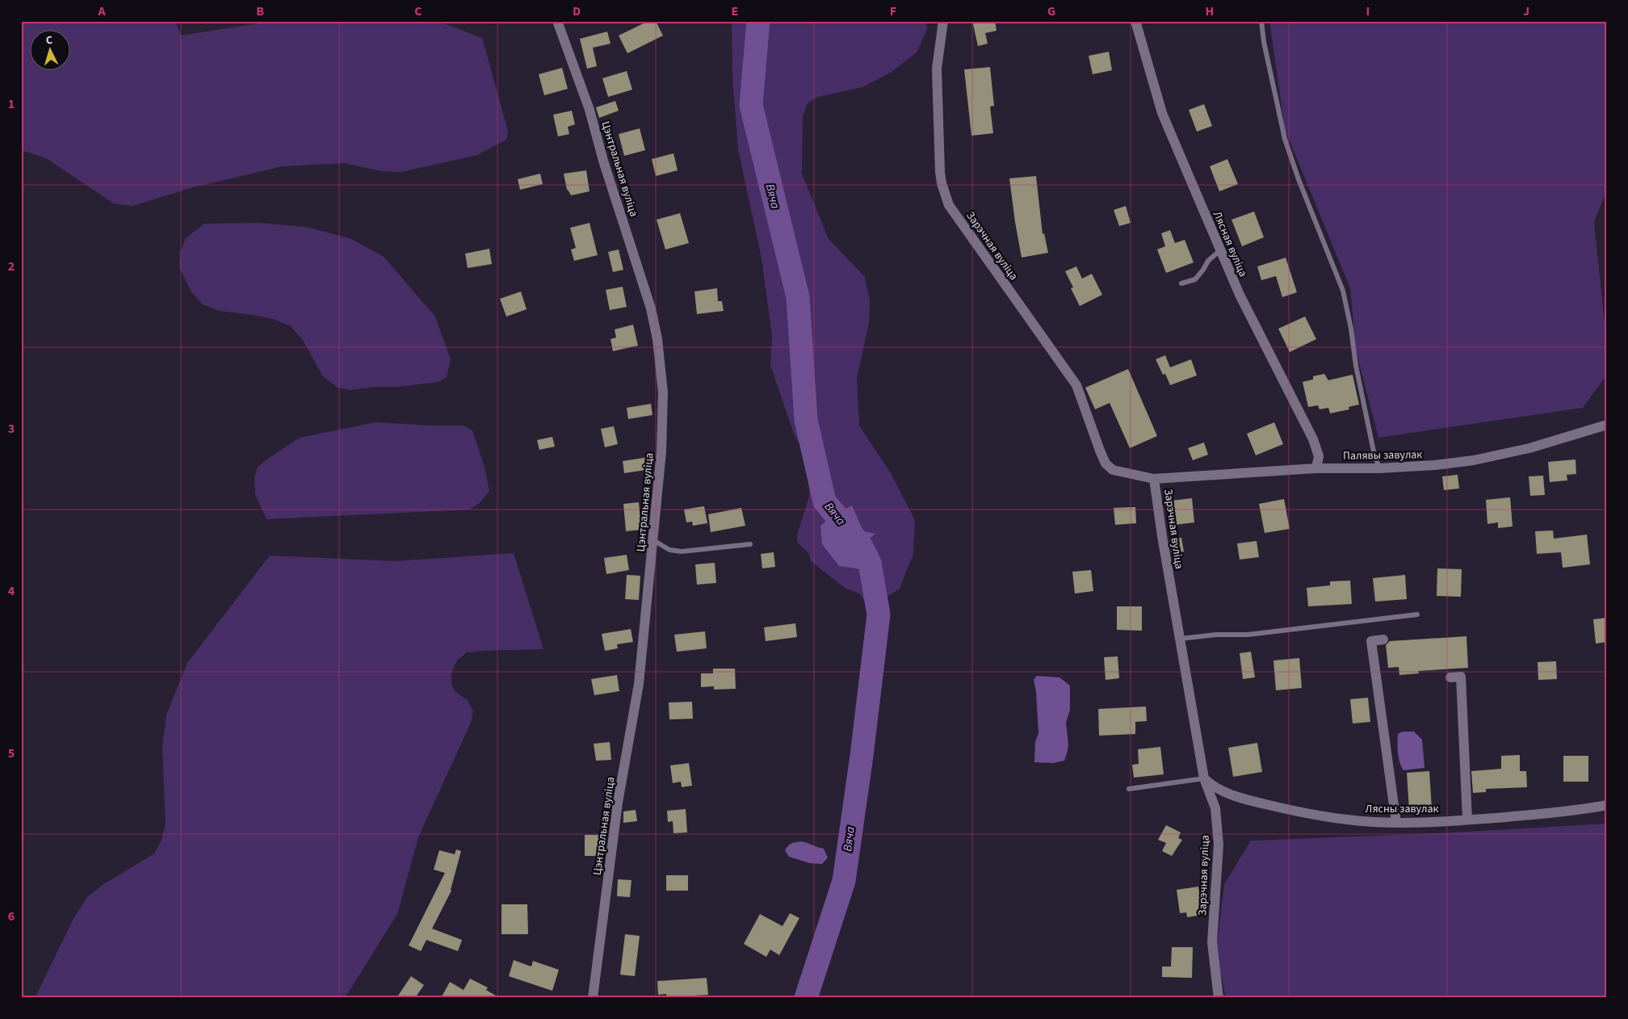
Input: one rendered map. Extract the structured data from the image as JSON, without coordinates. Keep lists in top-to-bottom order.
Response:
{
  "streets": {
    "street": [
      "Цэнтральная вуліца",
      "Лясная вуліца",
      "Зарэчная вуліца",
      "Палявы завулак",
      "Лясны завулак"
    ]
  },
  "crossings": [
    ["Лясная вуліца", "Палявы завулак"],
    ["Зарэчная вуліца", "Палявы завулак"],
    ["Зарэчная вуліца", "Лясны завулак"]
  ],
  "water": ["Вяча"],
  "north": "top",
  "grid": {
    "columns": [
      "A",
      "B",
      "C",
      "D",
      "E",
      "F",
      "G",
      "H",
      "I",
      "J"
    ],
    "rows": [
      "1",
      "2",
      "3",
      "4",
      "5",
      "6"
    ]
  }
}
